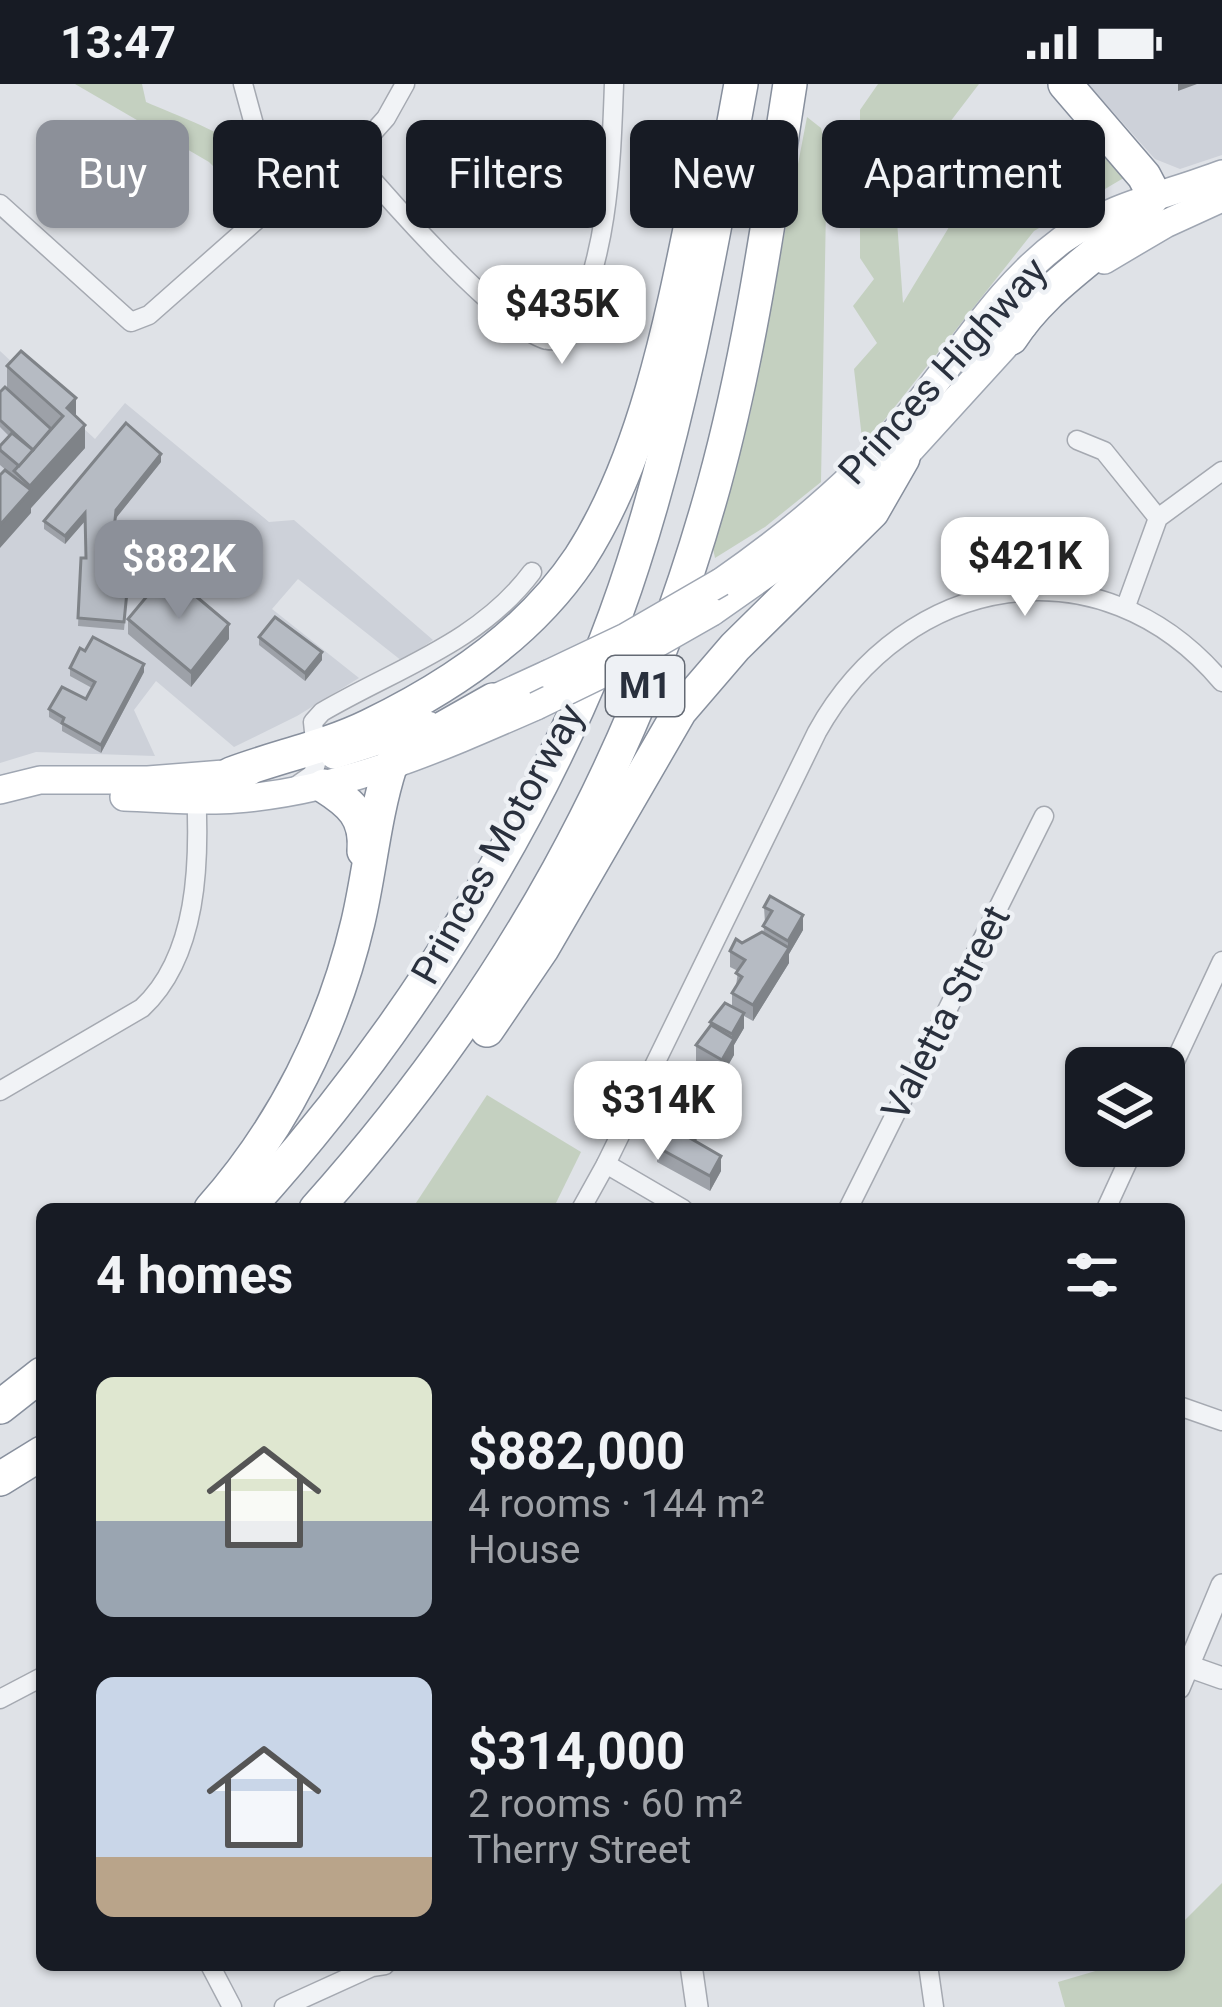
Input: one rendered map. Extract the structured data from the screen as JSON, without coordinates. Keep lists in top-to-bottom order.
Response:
{
  "streets": {
    "highway": ["M1", "Princes Motorway"],
    "main road": ["Princes Highway"],
    "street": ["Valetta Street"]
  },
  "page": {
    "status": "13:47",
    "chip": [
      "Buy",
      "Rent",
      "Filters",
      "New",
      "Apartment"
    ],
    "price": [
      "$435K",
      "$421K",
      "$882K",
      "$314K"
    ],
    "heading": "4 homes",
    "list": [
      {
        "name": "$882,000",
        "note": "4 rooms · 144 m² · House"
      },
      {
        "name": "$314,000",
        "note": "2 rooms · 60 m² · Therry Street"
      }
    ]
  }
}
